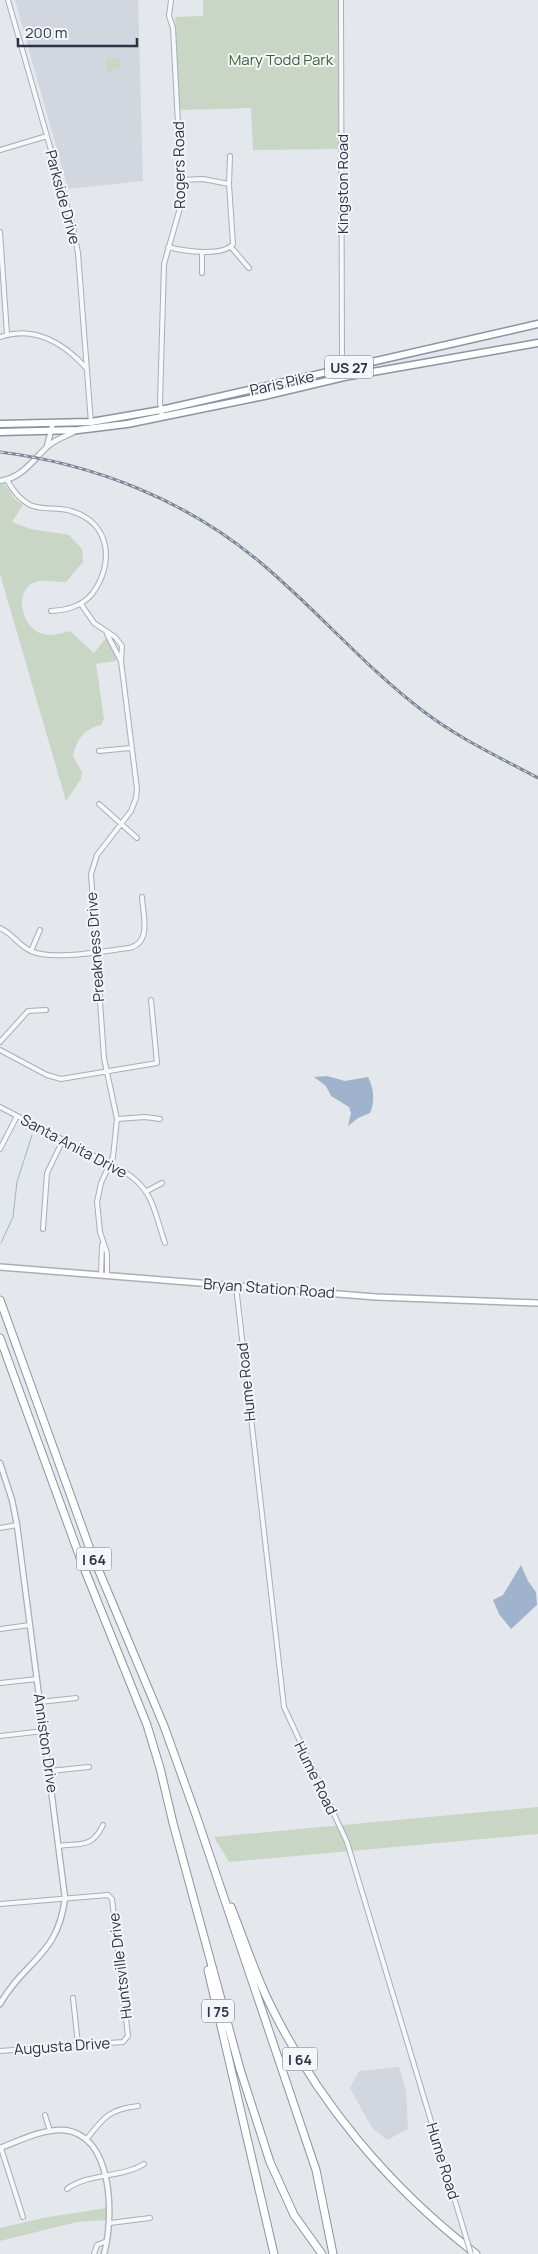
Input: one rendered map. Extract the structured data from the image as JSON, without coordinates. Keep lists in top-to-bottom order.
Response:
{
  "streets": {
    "highway": [
      "US 27",
      "Paris Pike",
      "I 64",
      "I 75"
    ],
    "main road": ["Bryan Station Road"],
    "street": [
      "Rogers Road",
      "Kingston Road",
      "Parkside Drive",
      "Preakness Drive",
      "Santa Anita Drive",
      "Hume Road",
      "Anniston Drive",
      "Huntsville Drive",
      "Augusta Drive"
    ]
  },
  "crossings": [
    ["Rogers Road", "Paris Pike"],
    ["Kingston Road", "Paris Pike"],
    ["Parkside Drive", "US 27"],
    ["Parkside Drive", "Paris Pike"],
    ["US 27", "Paris Pike"],
    ["Preakness Drive", "Santa Anita Drive"],
    ["Preakness Drive", "Bryan Station Road"],
    ["Bryan Station Road", "Hume Road"],
    ["I 64", "I 75"],
    ["Anniston Drive", "Huntsville Drive"],
    ["Huntsville Drive", "Augusta Drive"]
  ],
  "parks": ["Mary Todd Park"],
  "scale_bar": "200 m"
}
